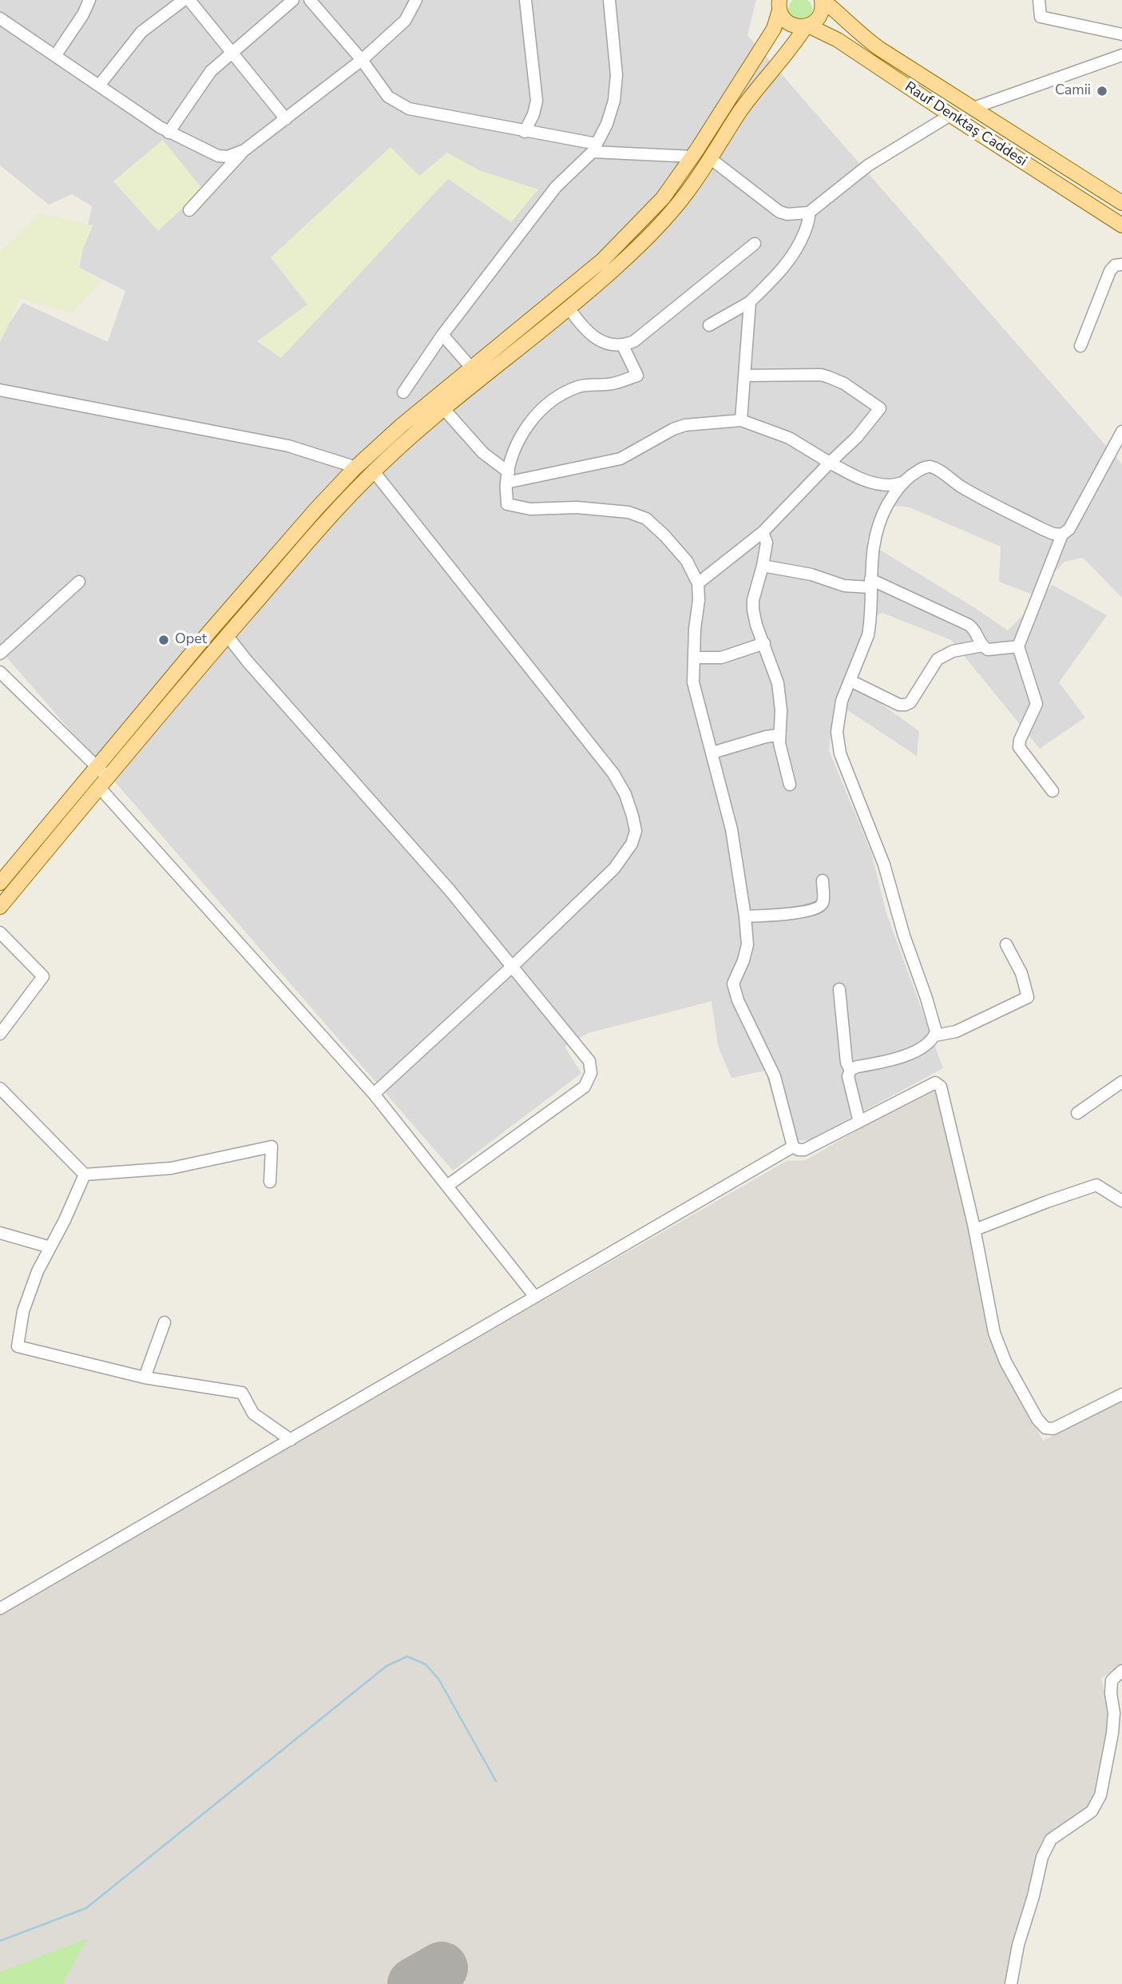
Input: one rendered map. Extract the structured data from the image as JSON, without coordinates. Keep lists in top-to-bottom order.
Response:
{
  "streets": {
    "main road": ["Rauf Denktaş Caddesi"]
  },
  "places": ["Camii", "Opet"]
}
